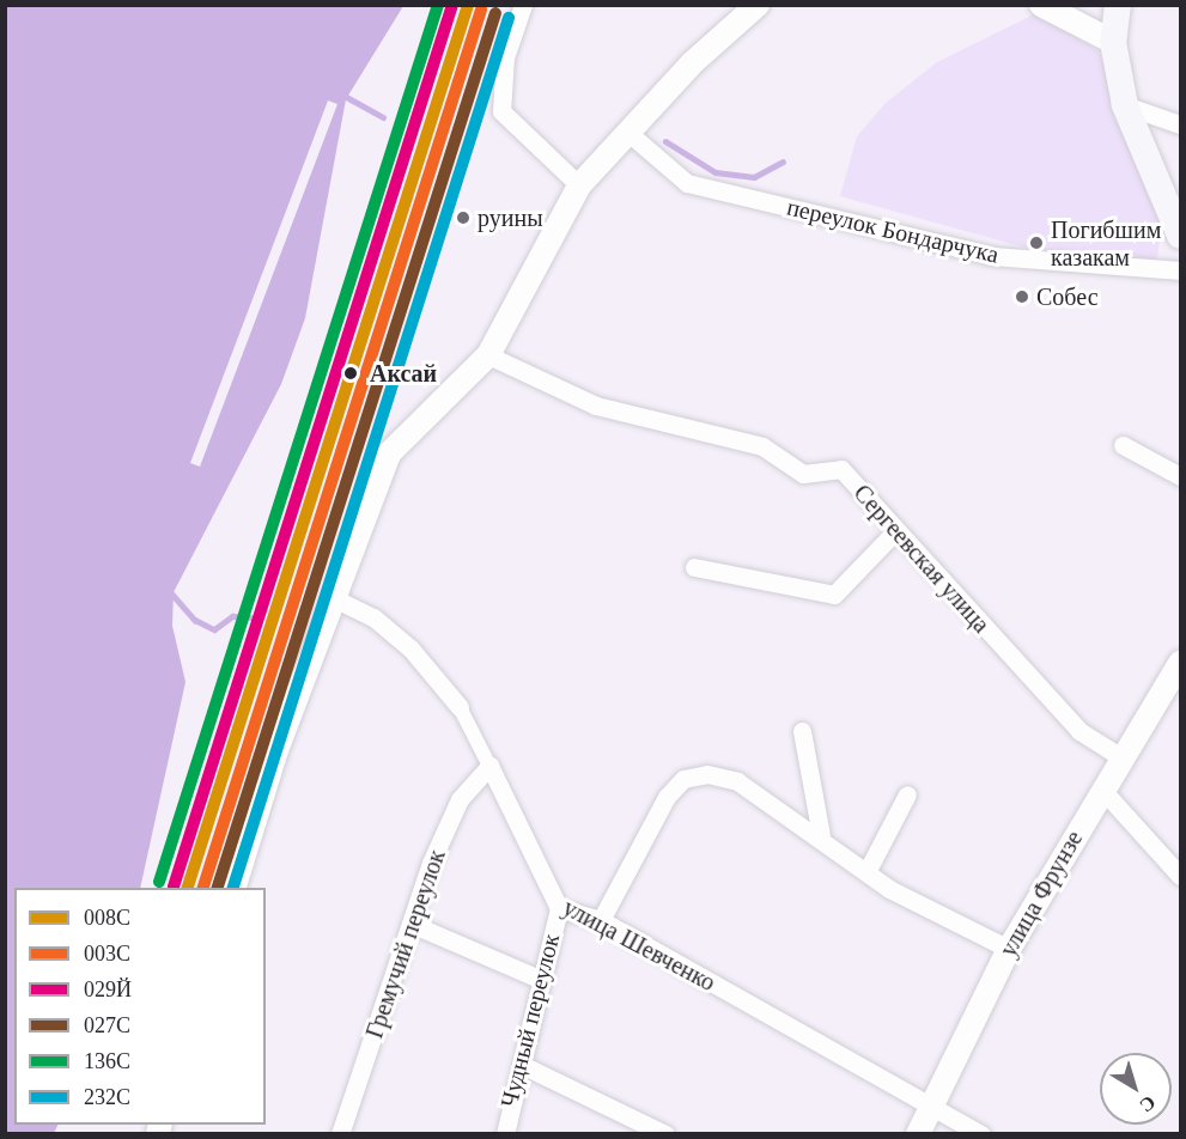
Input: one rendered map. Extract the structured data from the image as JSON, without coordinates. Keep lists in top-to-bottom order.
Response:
{
  "streets": {
    "street": [
      "переулок Бондарчука",
      "Сергеевская улица",
      "улица Фрунзе",
      "Гремучий переулок",
      "улица Шевченко",
      "Чудный переулок"
    ]
  },
  "crossings": [
    ["Сергеевская улица", "улица Фрунзе"],
    ["улица Фрунзе", "улица Шевченко"],
    ["Гремучий переулок", "улица Шевченко"],
    ["улица Шевченко", "Чудный переулок"]
  ],
  "places": [
    "руины",
    "Погибшим казакам",
    "Собес",
    "Аксай"
  ],
  "lines": [
    "transit line 008С",
    "transit line 029Й",
    "transit line 136С",
    "transit line 003С",
    "transit line 027С",
    "transit line 232C"
  ],
  "legend": [
    "008С",
    "003С",
    "029Й",
    "027С",
    "136С",
    "232C"
  ],
  "north": "bottom right"
}
